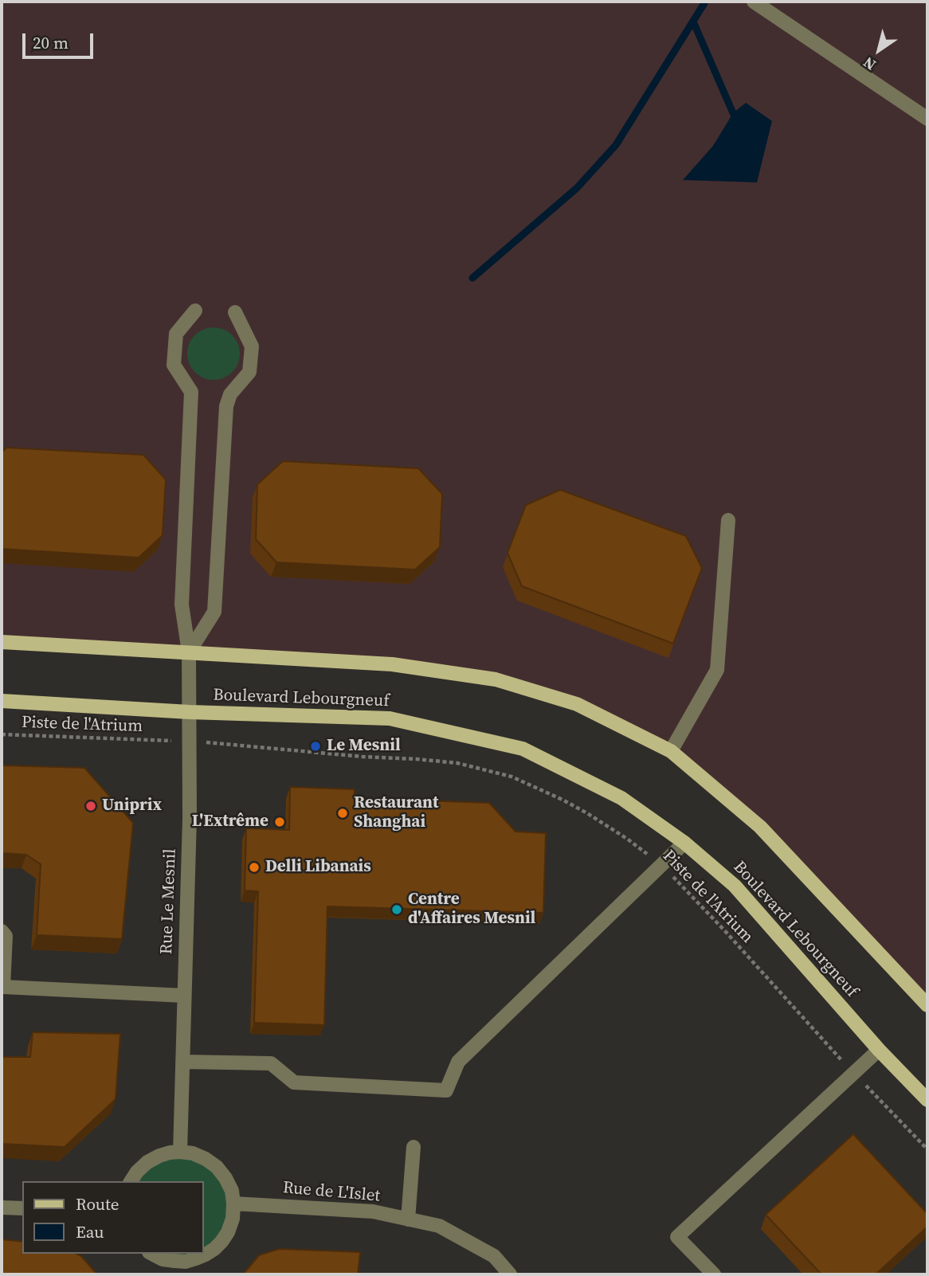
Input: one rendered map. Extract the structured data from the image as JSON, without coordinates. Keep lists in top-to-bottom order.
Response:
{
  "streets": {
    "main road": ["Boulevard Lebourgneuf"],
    "street": ["Rue Le Mesnil", "Rue de L'Islet"],
    "path": ["Piste de l'Atrium"]
  },
  "crossings": [
    ["Boulevard Lebourgneuf", "Rue Le Mesnil"]
  ],
  "places": [
    "Le Mesnil",
    "Uniprix",
    "Restaurant Shanghai",
    "L'Extrême",
    "Delli Libanais",
    "Centre d'Affaires Mesnil"
  ],
  "legend": ["Route", "Eau"],
  "scale_bar": "20 m",
  "north": "bottom left"
}
